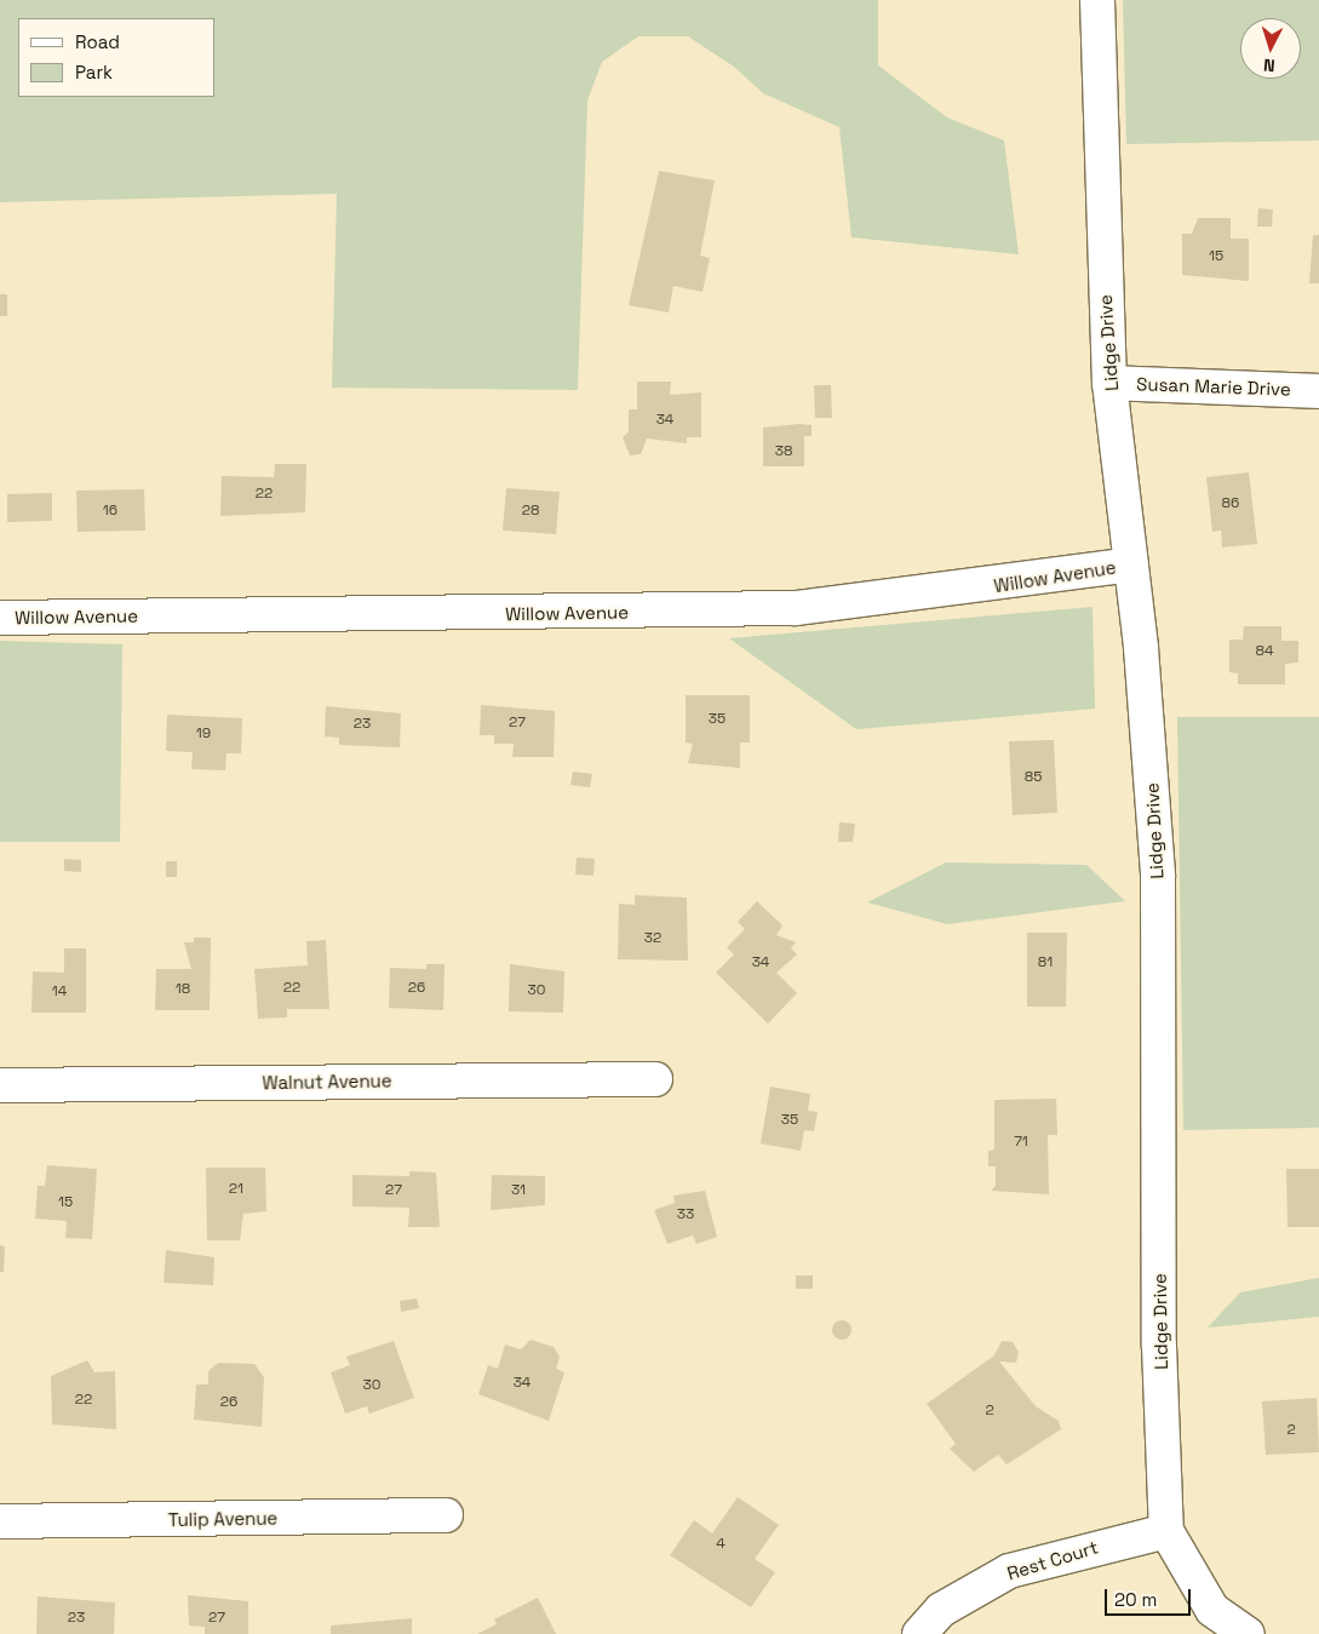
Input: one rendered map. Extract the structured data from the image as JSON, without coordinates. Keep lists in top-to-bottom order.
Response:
{
  "streets": {
    "street": [
      "Lidge Drive",
      "Susan Marie Drive",
      "Willow Avenue",
      "Walnut Avenue",
      "Tulip Avenue",
      "Rest Court"
    ]
  },
  "crossings": [
    ["Lidge Drive", "Susan Marie Drive"],
    ["Lidge Drive", "Willow Avenue"],
    ["Lidge Drive", "Rest Court"]
  ],
  "house_numbers": [
    "15",
    "34",
    "38",
    "22",
    "86",
    "16",
    "28",
    "84",
    "35",
    "27",
    "23",
    "19",
    "85",
    "32",
    "34",
    "81",
    "22",
    "26",
    "18",
    "30",
    "14",
    "35",
    "71",
    "21",
    "27",
    "31",
    "15",
    "33",
    "34",
    "30",
    "22",
    "26",
    "2",
    "2",
    "4",
    "23",
    "27"
  ],
  "legend": ["Road", "Park"],
  "scale_bar": "20 m",
  "north": "bottom"
}
